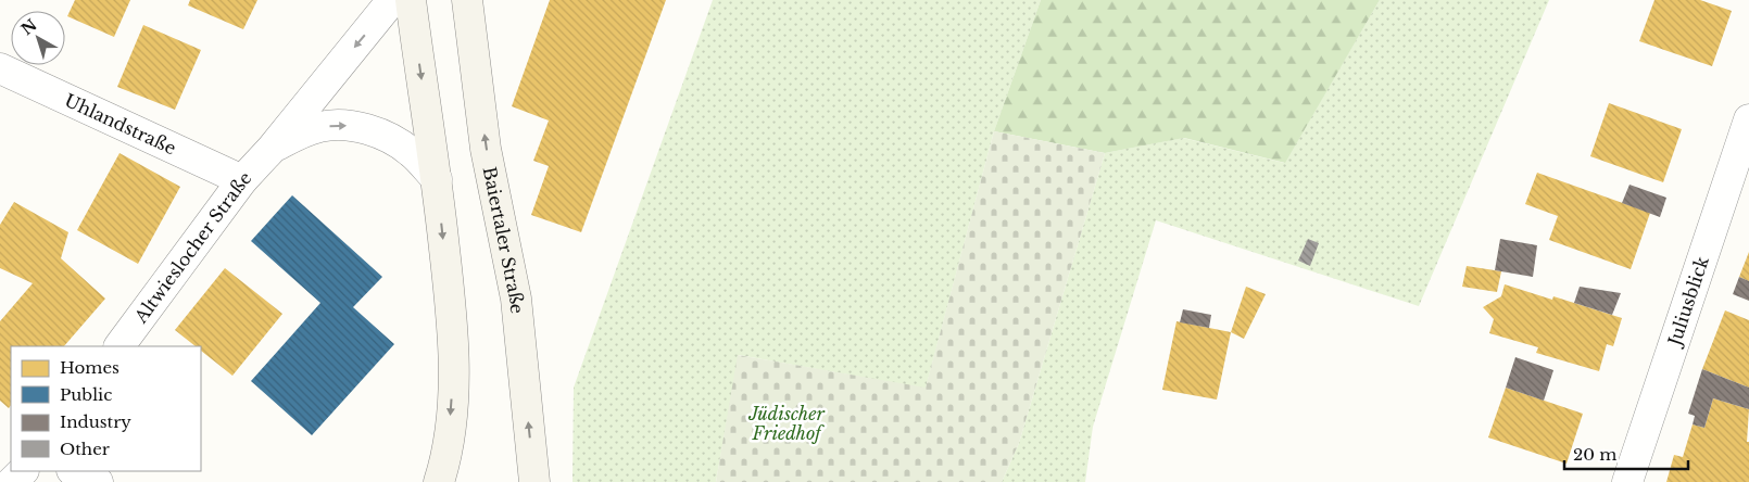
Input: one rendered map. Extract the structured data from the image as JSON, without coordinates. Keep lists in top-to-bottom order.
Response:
{
  "streets": {
    "main road": ["Baiertaler Straße"],
    "street": ["Uhlandstraße", "Altwieslocher Straße", "Juliusblick"]
  },
  "crossings": [
    ["Uhlandstraße", "Altwieslocher Straße"]
  ],
  "parks": ["Jüdischer Friedhof"],
  "legend": [
    "Homes",
    "Public",
    "Industry",
    "Other"
  ],
  "scale_bar": "20 m",
  "north": "top left"
}
